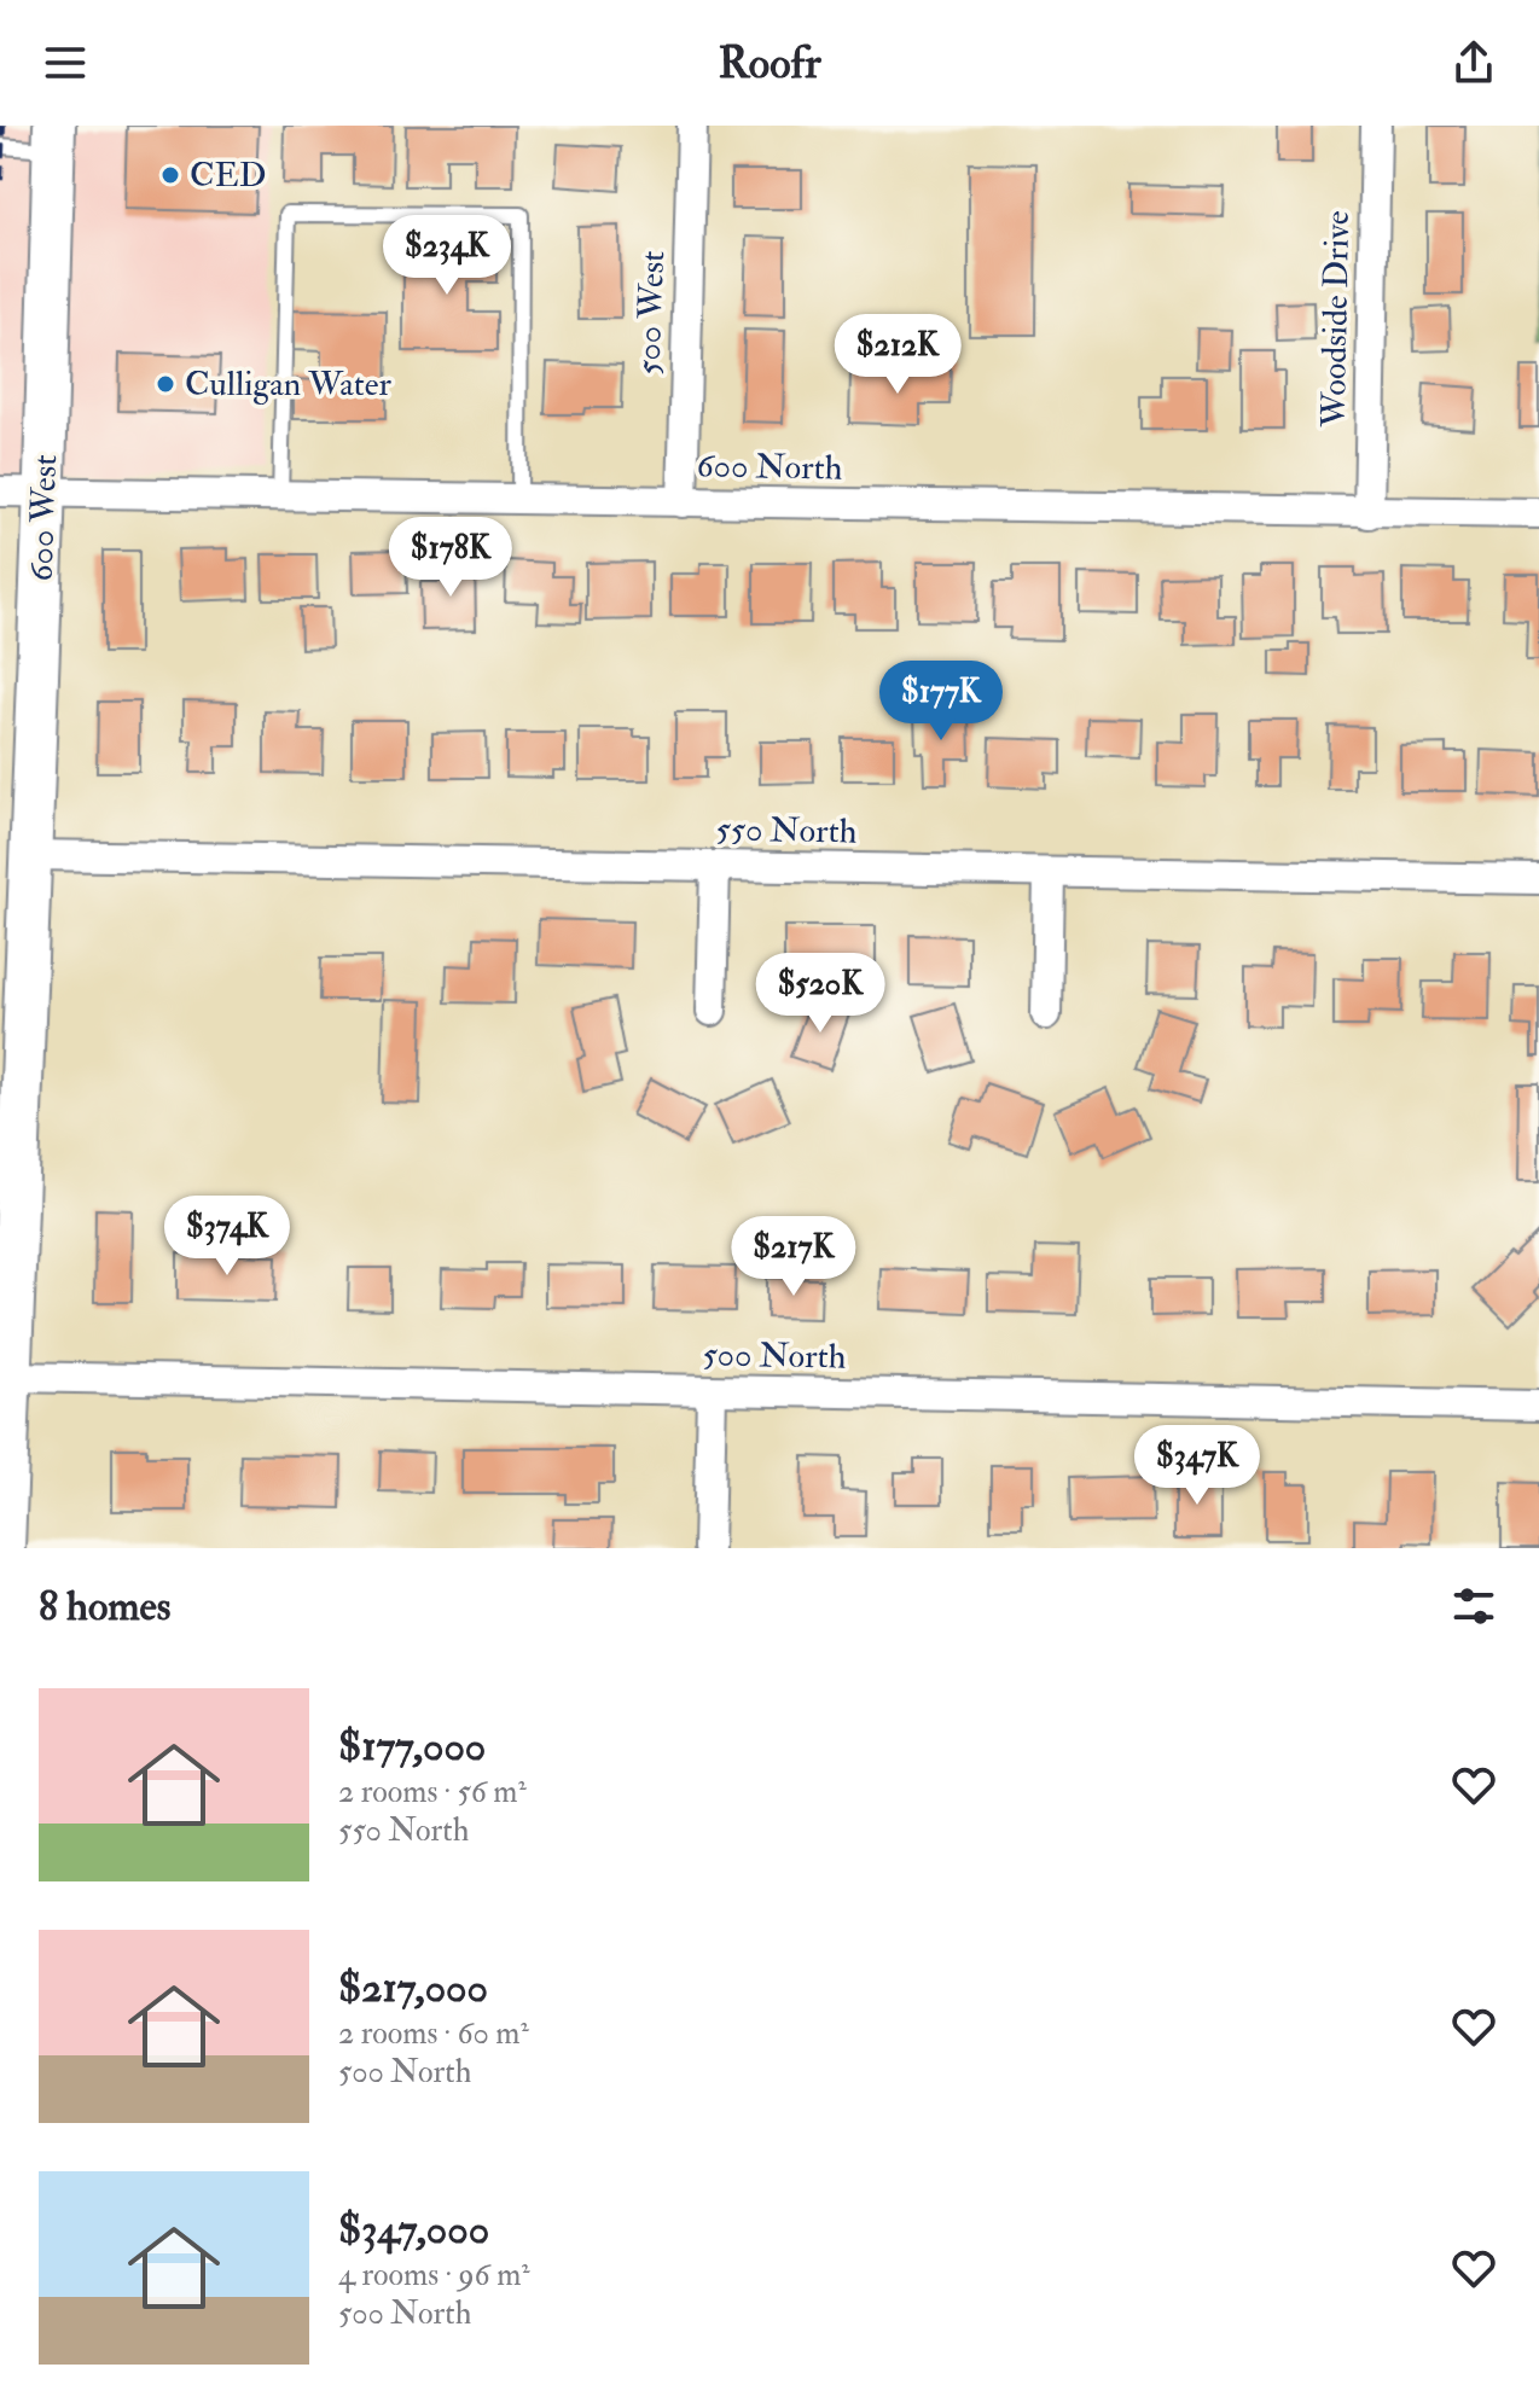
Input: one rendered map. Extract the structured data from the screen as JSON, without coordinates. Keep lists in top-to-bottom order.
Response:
{
  "streets": {
    "main road": ["600 West"],
    "street": [
      "500 West",
      "Woodside Drive",
      "600 North",
      "550 North",
      "500 North"
    ]
  },
  "crossings": [
    ["500 West", "600 North"],
    ["Woodside Drive", "600 North"],
    ["600 North", "600 West"],
    ["600 West", "550 North"],
    ["600 West", "500 North"]
  ],
  "places": ["CED", "Culligan Water"],
  "page": {
    "header": "Roofr",
    "price": [
      "$234K",
      "$212K",
      "$178K",
      "$177K",
      "$520K",
      "$374K",
      "$217K",
      "$347K"
    ],
    "heading": "8 homes",
    "list": [
      {
        "name": "$177,000",
        "note": "2 rooms · 56 m² · 550 North"
      },
      {
        "name": "$217,000",
        "note": "2 rooms · 60 m² · 500 North"
      },
      {
        "name": "$347,000",
        "note": "4 rooms · 96 m² · 500 North"
      }
    ]
  }
}
